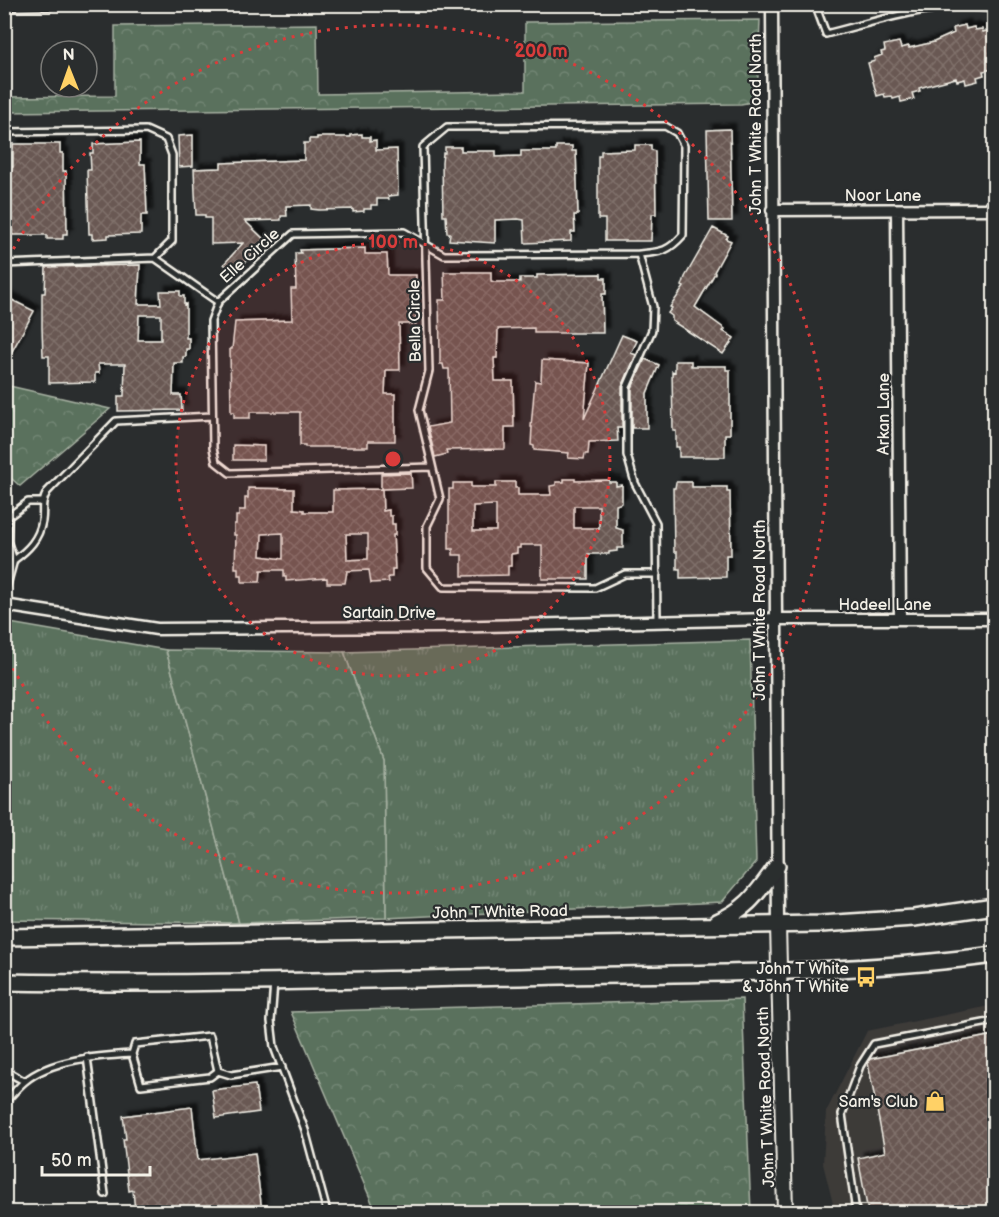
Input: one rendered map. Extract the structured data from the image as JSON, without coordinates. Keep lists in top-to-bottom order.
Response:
{
  "streets": {
    "main road": ["John T White Road"],
    "street": [
      "John T White Road North",
      "Noor Lane",
      "Arkan Lane",
      "Hadeel Lane",
      "Sartain Drive"
    ],
    "lane": ["Elle Circle", "Bella Circle"]
  },
  "crossings": [
    ["John T White Road North", "Noor Lane"],
    ["John T White Road North", "Hadeel Lane"],
    ["John T White Road North", "Sartain Drive"],
    ["John T White Road North", "John T White Road"],
    ["Noor Lane", "Arkan Lane"],
    ["Elle Circle", "Bella Circle"],
    ["Arkan Lane", "Hadeel Lane"],
    ["Hadeel Lane", "Sartain Drive"]
  ],
  "places": {
    "bus stop": ["John T White & John T White"],
    "shop": ["Sam's Club"]
  },
  "scale_bar": "50 m",
  "north": "top",
  "rings": ["200 m", "100 m"]
}
